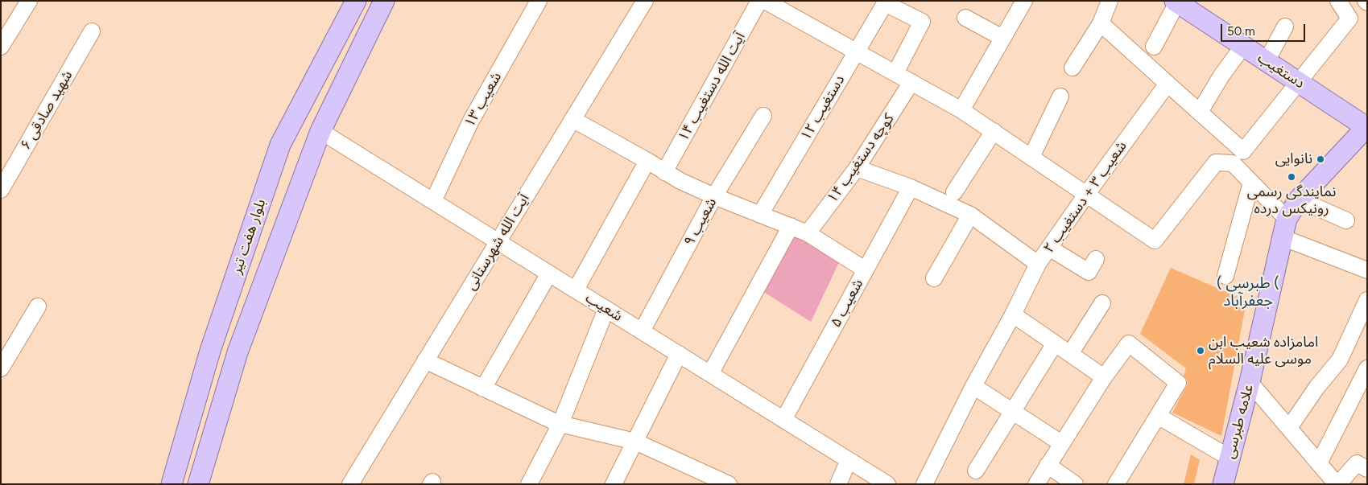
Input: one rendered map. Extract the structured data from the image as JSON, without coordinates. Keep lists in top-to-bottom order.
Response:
{
  "streets": {
    "main road": ["دستغیب", "بلوار هفت تیر", "علامه طبرسی"],
    "street": [
      "آیت الله دستغیب ۱۴",
      "شعیب ۱۳",
      "دستغیب ۱۲",
      "شهید صادقی ۶",
      "کوچه دستغیب ۱۴",
      "شعیب ۳ + دستغیب ۲",
      "شعیب ۹",
      "آیت الله شهرستانی",
      "شعیب ۵",
      "شعیب"
    ]
  },
  "crossings": [
    ["دستغیب", "علامه طبرسی"],
    ["شعیب ۱۳", "شعیب"],
    ["شعیب ۹", "شعیب"],
    ["بلوار هفت تیر", "شعیب"],
    ["آیت الله شهرستانی", "شعیب"],
    ["شعیب ۵", "شعیب"]
  ],
  "districts": ["( طبرسی ( جعفرآباد"],
  "places": ["نانوایی", "نمایندگی رسمی رونیکس درده", "امامزاده شعیب ابن موسی علیه السلام"],
  "scale_bar": "50 m"
}
